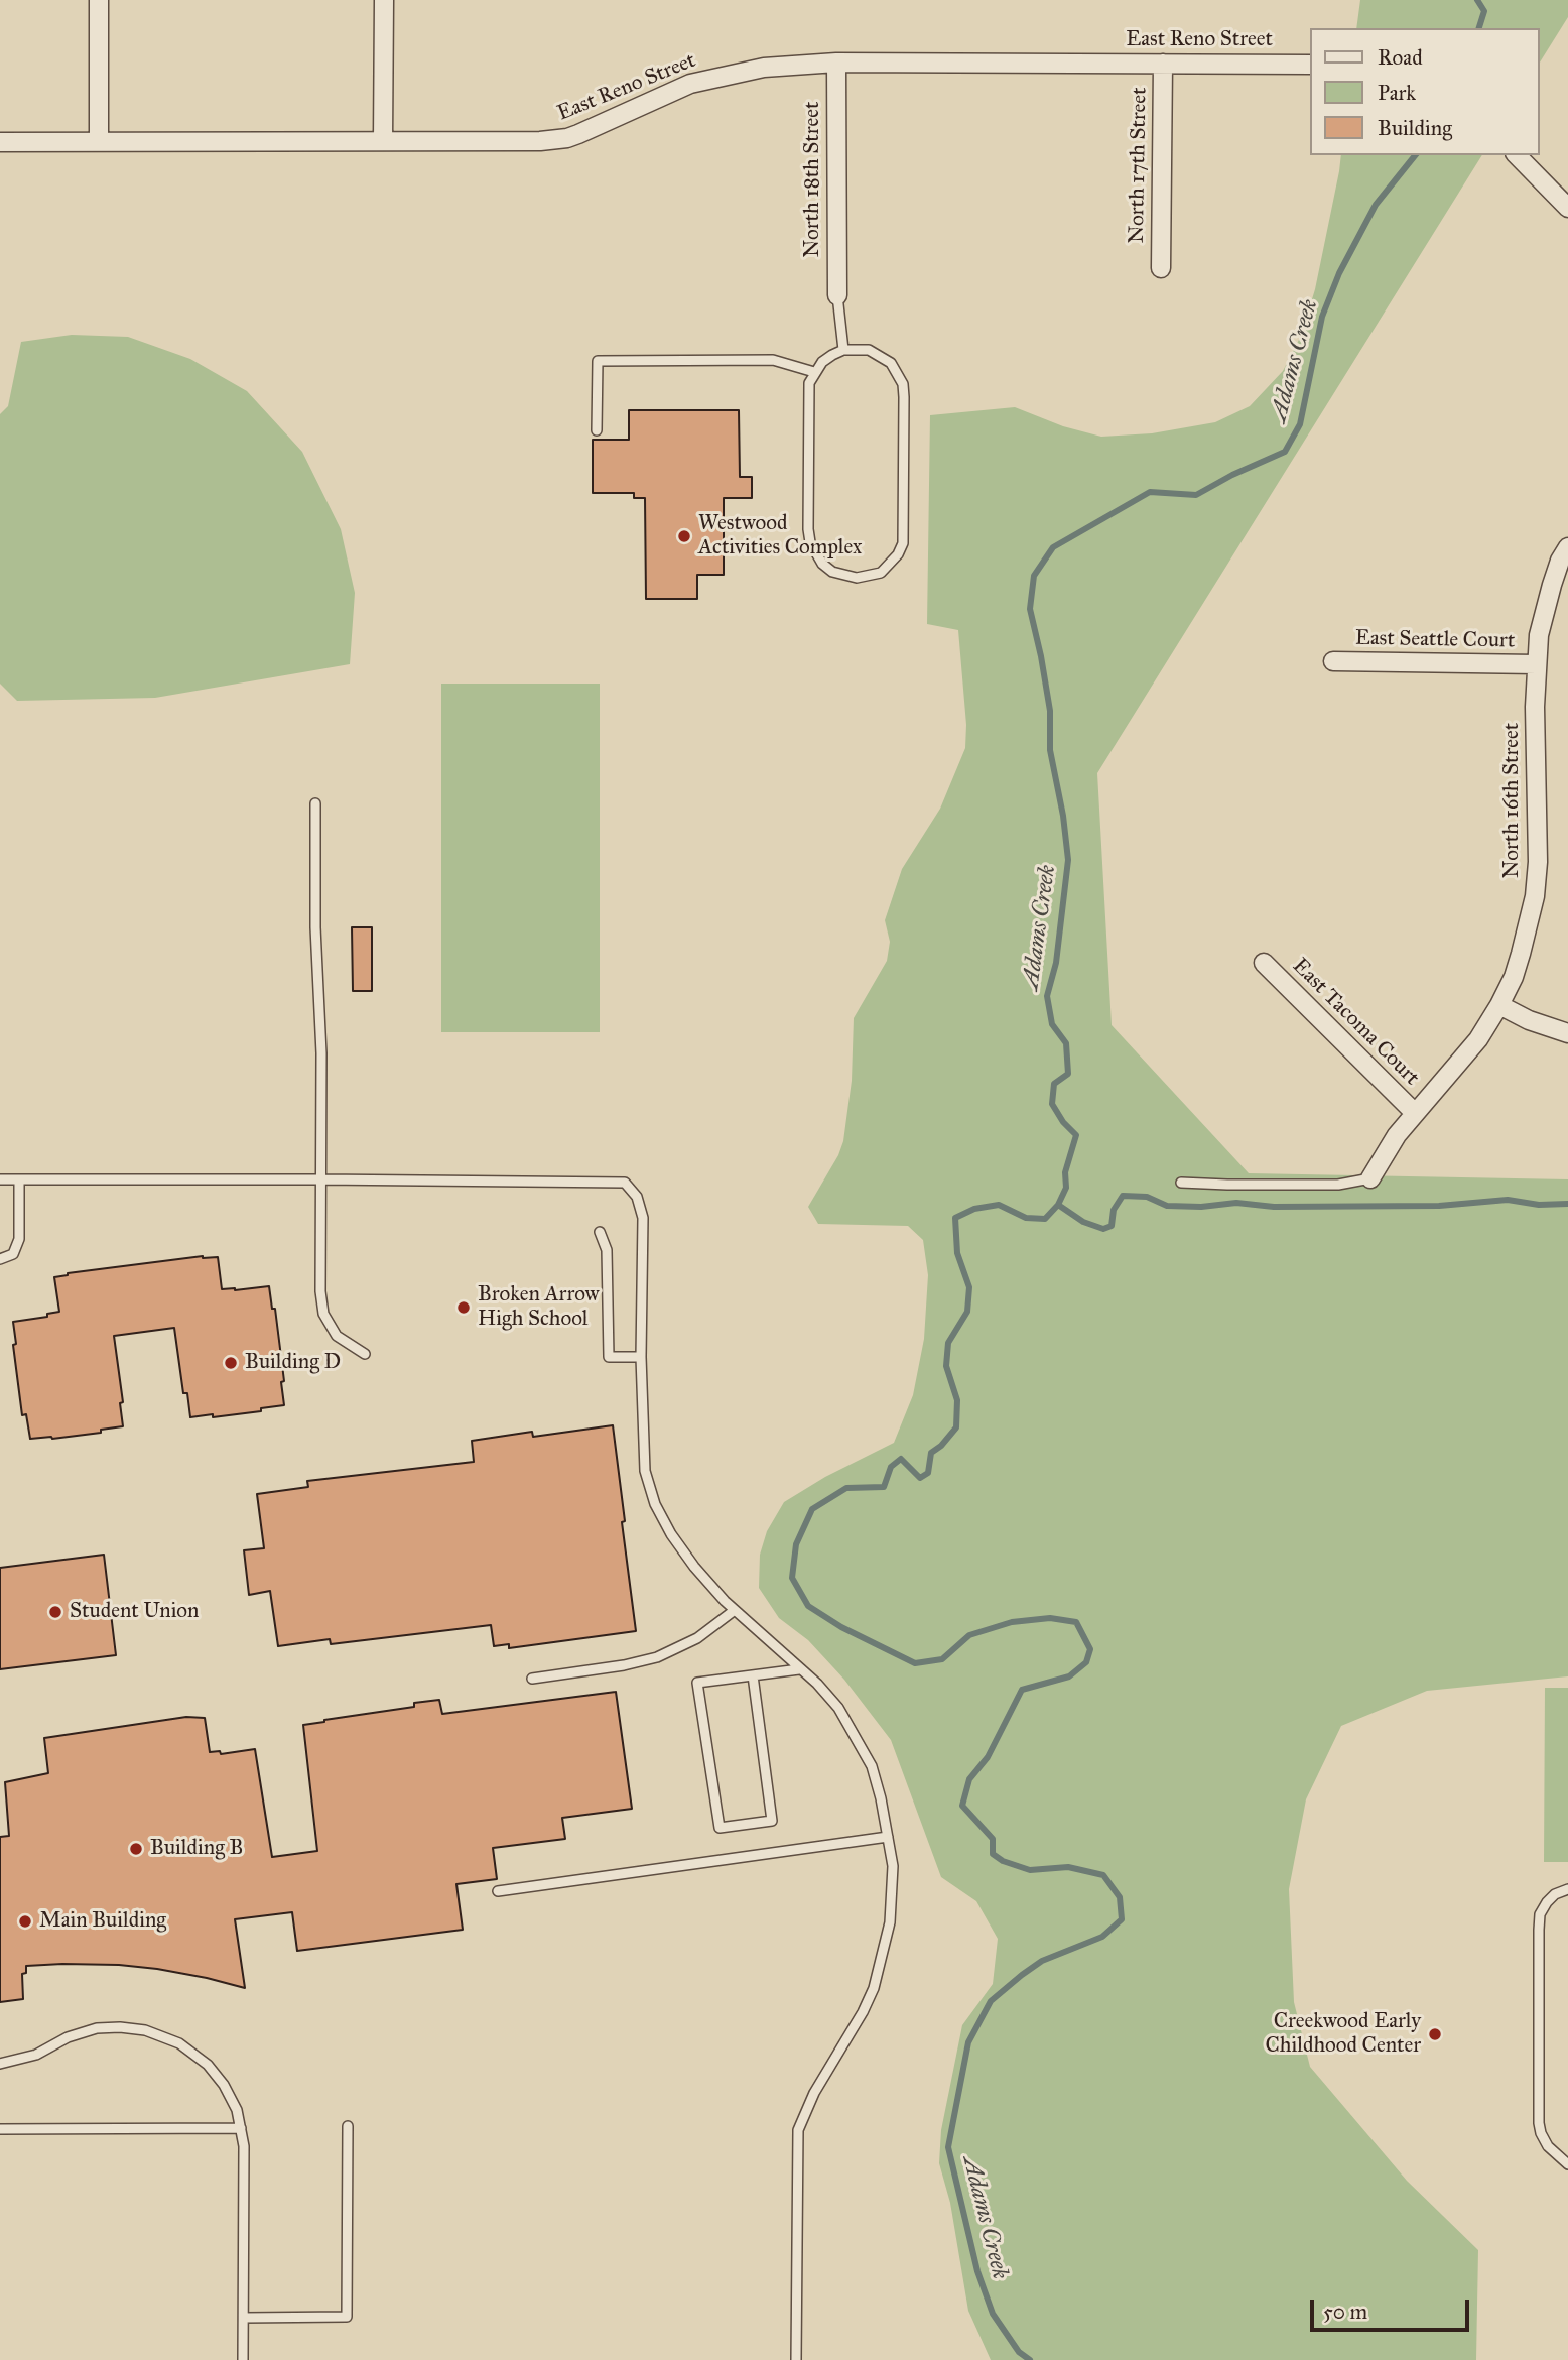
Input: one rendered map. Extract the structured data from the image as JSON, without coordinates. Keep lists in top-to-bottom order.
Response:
{
  "streets": {
    "street": [
      "East Reno Street",
      "North 17th Street",
      "North 18th Street",
      "East Seattle Court",
      "North 16th Street",
      "East Tacoma Court"
    ]
  },
  "crossings": [
    ["East Reno Street", "North 17th Street"],
    ["East Reno Street", "North 18th Street"],
    ["East Seattle Court", "North 16th Street"],
    ["North 16th Street", "East Tacoma Court"]
  ],
  "water": ["Adams Creek"],
  "places": [
    "Westwood Activities Complex",
    "Broken Arrow High School",
    "Building D",
    "Student Union",
    "Building B",
    "Main Building",
    "Creekwood Early Childhood Center"
  ],
  "legend": ["Road", "Park", "Building"],
  "scale_bar": "50 m"
}
